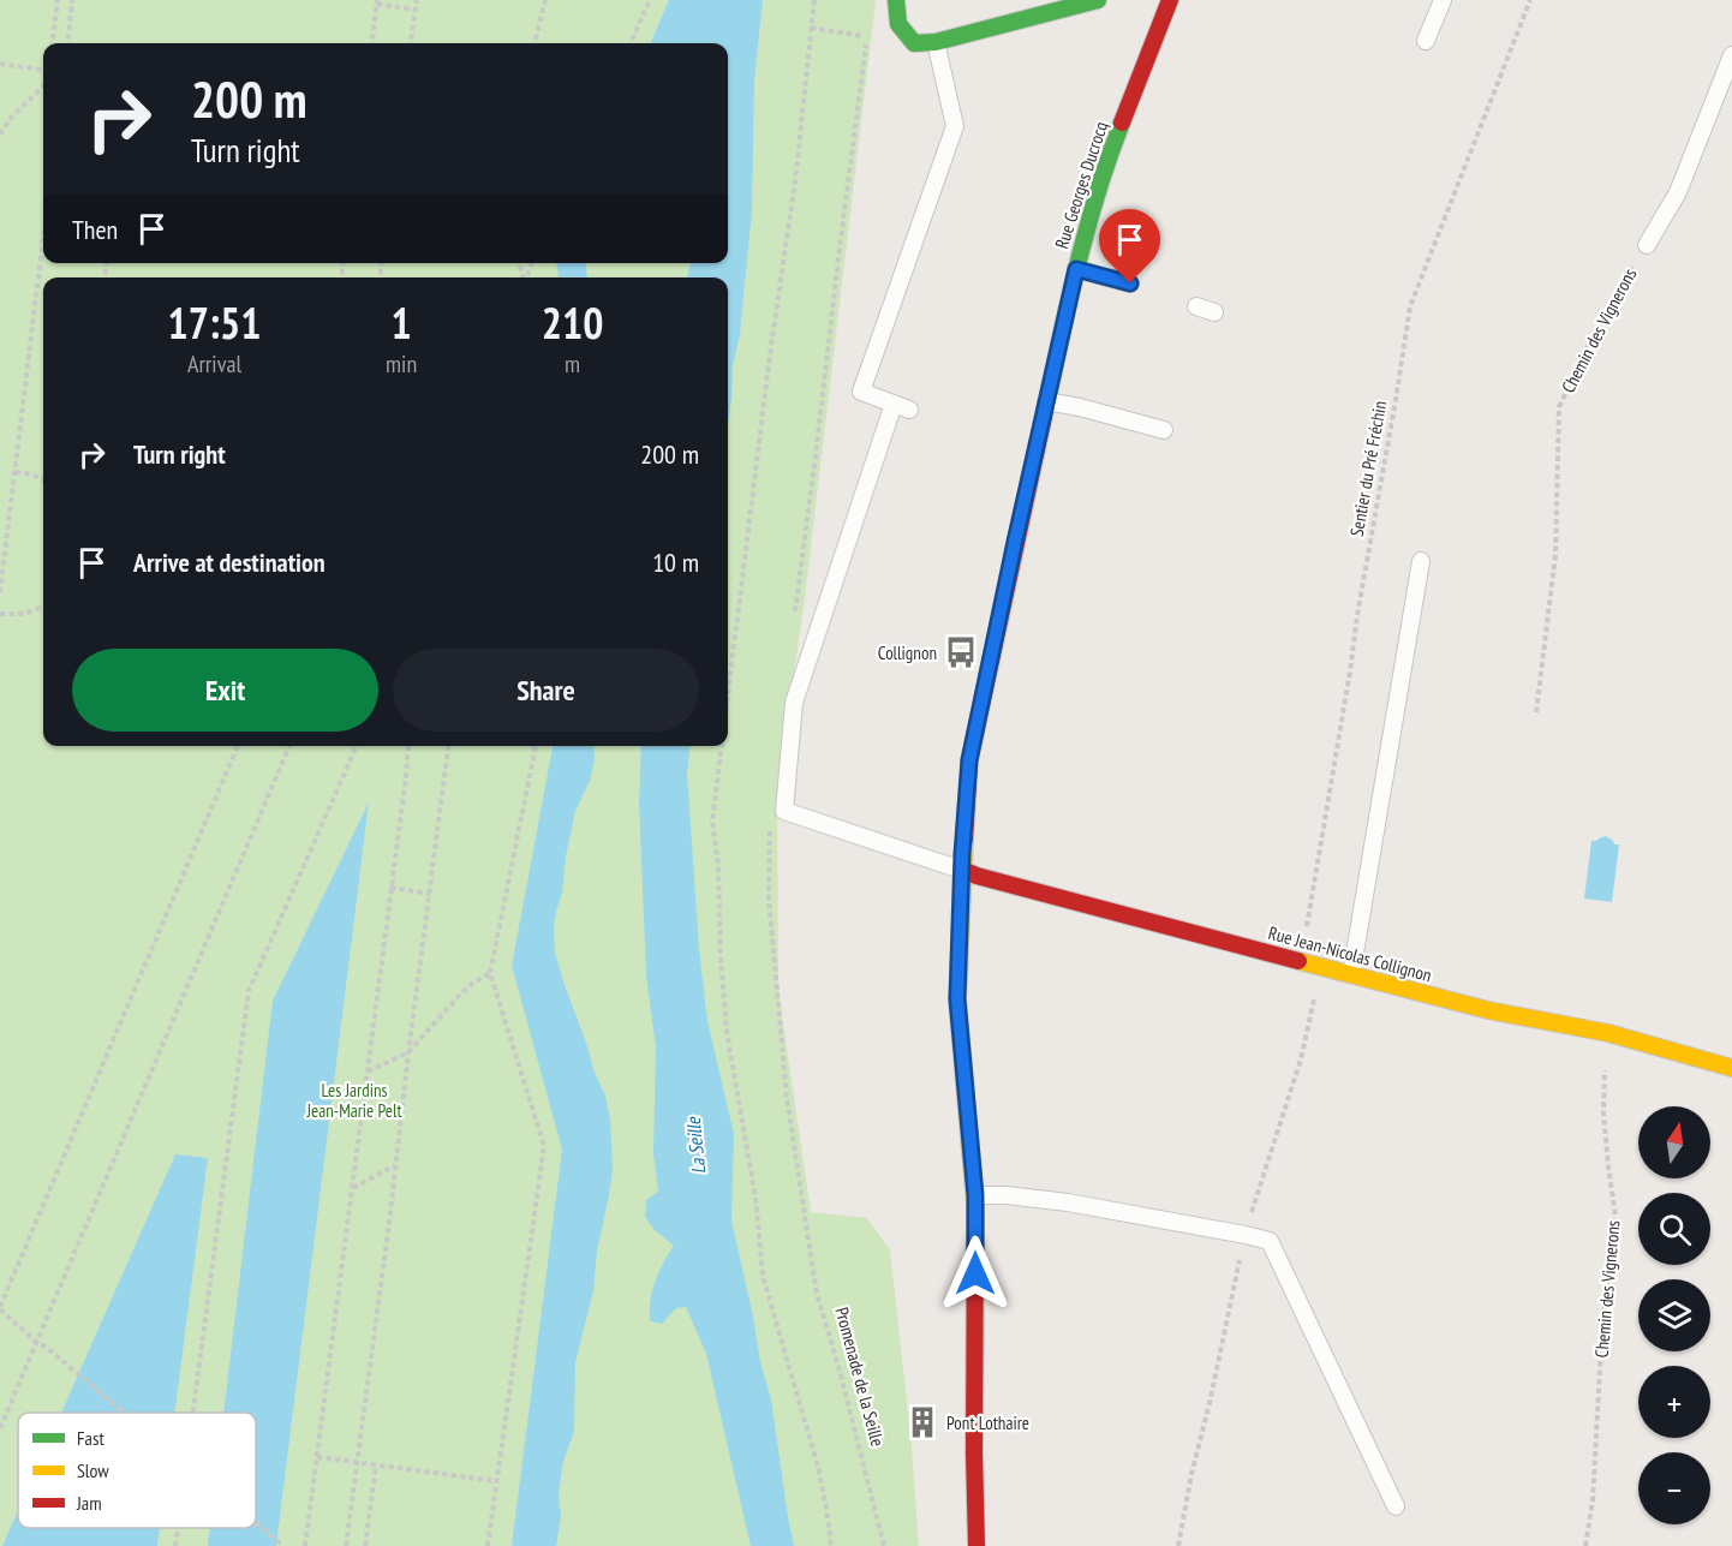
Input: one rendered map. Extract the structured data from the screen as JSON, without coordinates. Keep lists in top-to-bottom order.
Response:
{
  "streets": {
    "street": ["Rue Georges Ducrocq", "Rue Jean-Nicolas Collignon"],
    "path": ["Chemin des Vignerons", "Sentier du Pré Fréchin", "Promenade de la Seille"]
  },
  "crossings": [
    ["Rue Georges Ducrocq", "Rue Jean-Nicolas Collignon"],
    ["Chemin des Vignerons", "Rue Jean-Nicolas Collignon"],
    ["Sentier du Pré Fréchin", "Rue Jean-Nicolas Collignon"]
  ],
  "water": ["La Seille"],
  "parks": ["Les Jardins Jean-Marie Pelt"],
  "places": {
    "bus stop": ["Collignon"],
    "building": ["Pont Lothaire"]
  },
  "legend": ["Fast", "Slow", "Jam"],
  "north": "top",
  "page": {
    "turn": ["200 m", "Turn right"],
    "then": "Then",
    "eta": [
      "17:51",
      "Arrival",
      "1",
      "min",
      "210",
      "m"
    ],
    "list": [
      {
        "name": "Turn right",
        "value": "200 m"
      },
      {
        "name": "Arrive at destination",
        "value": "10 m"
      }
    ],
    "buttons": ["Exit", "Share"],
    "map_buttons": ["+", "−"]
  }
}
